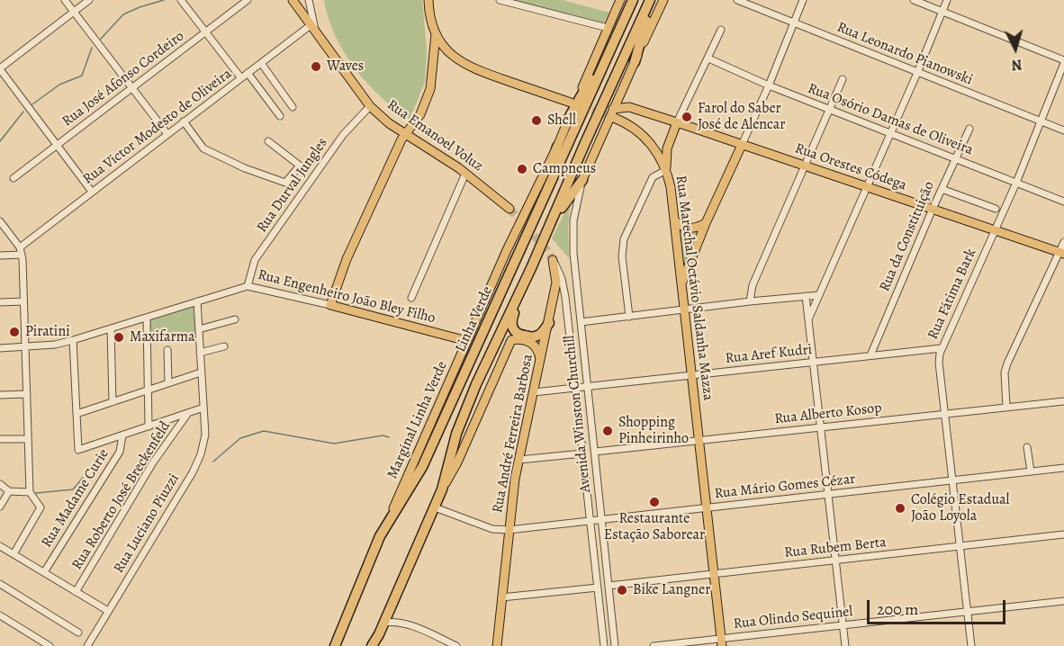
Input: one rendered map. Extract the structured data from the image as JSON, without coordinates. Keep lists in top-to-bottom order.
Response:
{
  "streets": {
    "highway": ["Linha Verde"],
    "main road": [
      "Rua Emanoel Voluz",
      "Rua Orestes Códega",
      "Rua Marechal Octávio Saldanha Mazza",
      "Rua Engenheiro João Bley Filho",
      "Marginal Linha Verde",
      "Rua André Ferreira Barbosa"
    ],
    "street": [
      "Rua Leonardo Pianowski",
      "Rua José Afonso Cordeiro",
      "Rua Osório Damas de Oliveira",
      "Rua Victor Modesto de Oliveira",
      "Rua Durval Jungles",
      "Rua da Constituição",
      "Rua Fátima Bark",
      "Rua Aref Kudri",
      "Avenida Winston Churchill",
      "Rua Alberto Kosop",
      "Rua Mário Gomes Cézar",
      "Rua Roberto José Breckenfeld",
      "Rua Madame Curie",
      "Rua Luciano Piuzzi",
      "Rua Rubem Berta",
      "Rua Olindo Sequinel"
    ]
  },
  "crossings": [
    ["Rua Leonardo Pianowski", "Rua Fátima Bark"],
    ["Rua Osório Damas de Oliveira", "Rua da Constituição"],
    ["Rua Osório Damas de Oliveira", "Rua Fátima Bark"],
    ["Rua Victor Modesto de Oliveira", "Rua Emanoel Voluz"],
    ["Rua Emanoel Voluz", "Rua Durval Jungles"],
    ["Rua Orestes Códega", "Rua da Constituição"],
    ["Rua Orestes Códega", "Rua Marechal Octávio Saldanha Mazza"],
    ["Rua Orestes Códega", "Rua Fátima Bark"],
    ["Rua Durval Jungles", "Rua Engenheiro João Bley Filho"],
    ["Rua da Constituição", "Rua Aref Kudri"],
    ["Rua Marechal Octávio Saldanha Mazza", "Rua Aref Kudri"],
    ["Rua Marechal Octávio Saldanha Mazza", "Rua Alberto Kosop"],
    ["Rua Marechal Octávio Saldanha Mazza", "Rua Mário Gomes Cézar"],
    ["Rua Marechal Octávio Saldanha Mazza", "Rua Rubem Berta"],
    ["Rua Marechal Octávio Saldanha Mazza", "Rua Olindo Sequinel"],
    ["Rua Fátima Bark", "Rua Aref Kudri"],
    ["Rua Fátima Bark", "Rua Alberto Kosop"],
    ["Rua Fátima Bark", "Rua Mário Gomes Cézar"],
    ["Rua Fátima Bark", "Rua Rubem Berta"],
    ["Rua Fátima Bark", "Rua Olindo Sequinel"],
    ["Rua Engenheiro João Bley Filho", "Marginal Linha Verde"],
    ["Rua Engenheiro João Bley Filho", "Rua Luciano Piuzzi"],
    ["Linha Verde", "Marginal Linha Verde"],
    ["Linha Verde", "Rua Mário Gomes Cézar"],
    ["Rua Aref Kudri", "Avenida Winston Churchill"],
    ["Rua Aref Kudri", "Rua André Ferreira Barbosa"],
    ["Avenida Winston Churchill", "Rua Alberto Kosop"],
    ["Avenida Winston Churchill", "Rua André Ferreira Barbosa"],
    ["Avenida Winston Churchill", "Rua Mário Gomes Cézar"],
    ["Avenida Winston Churchill", "Rua Rubem Berta"],
    ["Rua André Ferreira Barbosa", "Rua Mário Gomes Cézar"]
  ],
  "places": [
    "Waves",
    "Farol do Saber José de Alencar",
    "Shell",
    "Campneus",
    "Piratini",
    "Maxifarma",
    "Shopping Pinheirinho",
    "Restaurante Estação Saborear",
    "Colégio Estadual João Loyola",
    "Bike Langner"
  ],
  "scale_bar": "200 m",
  "north": "bottom"
}
